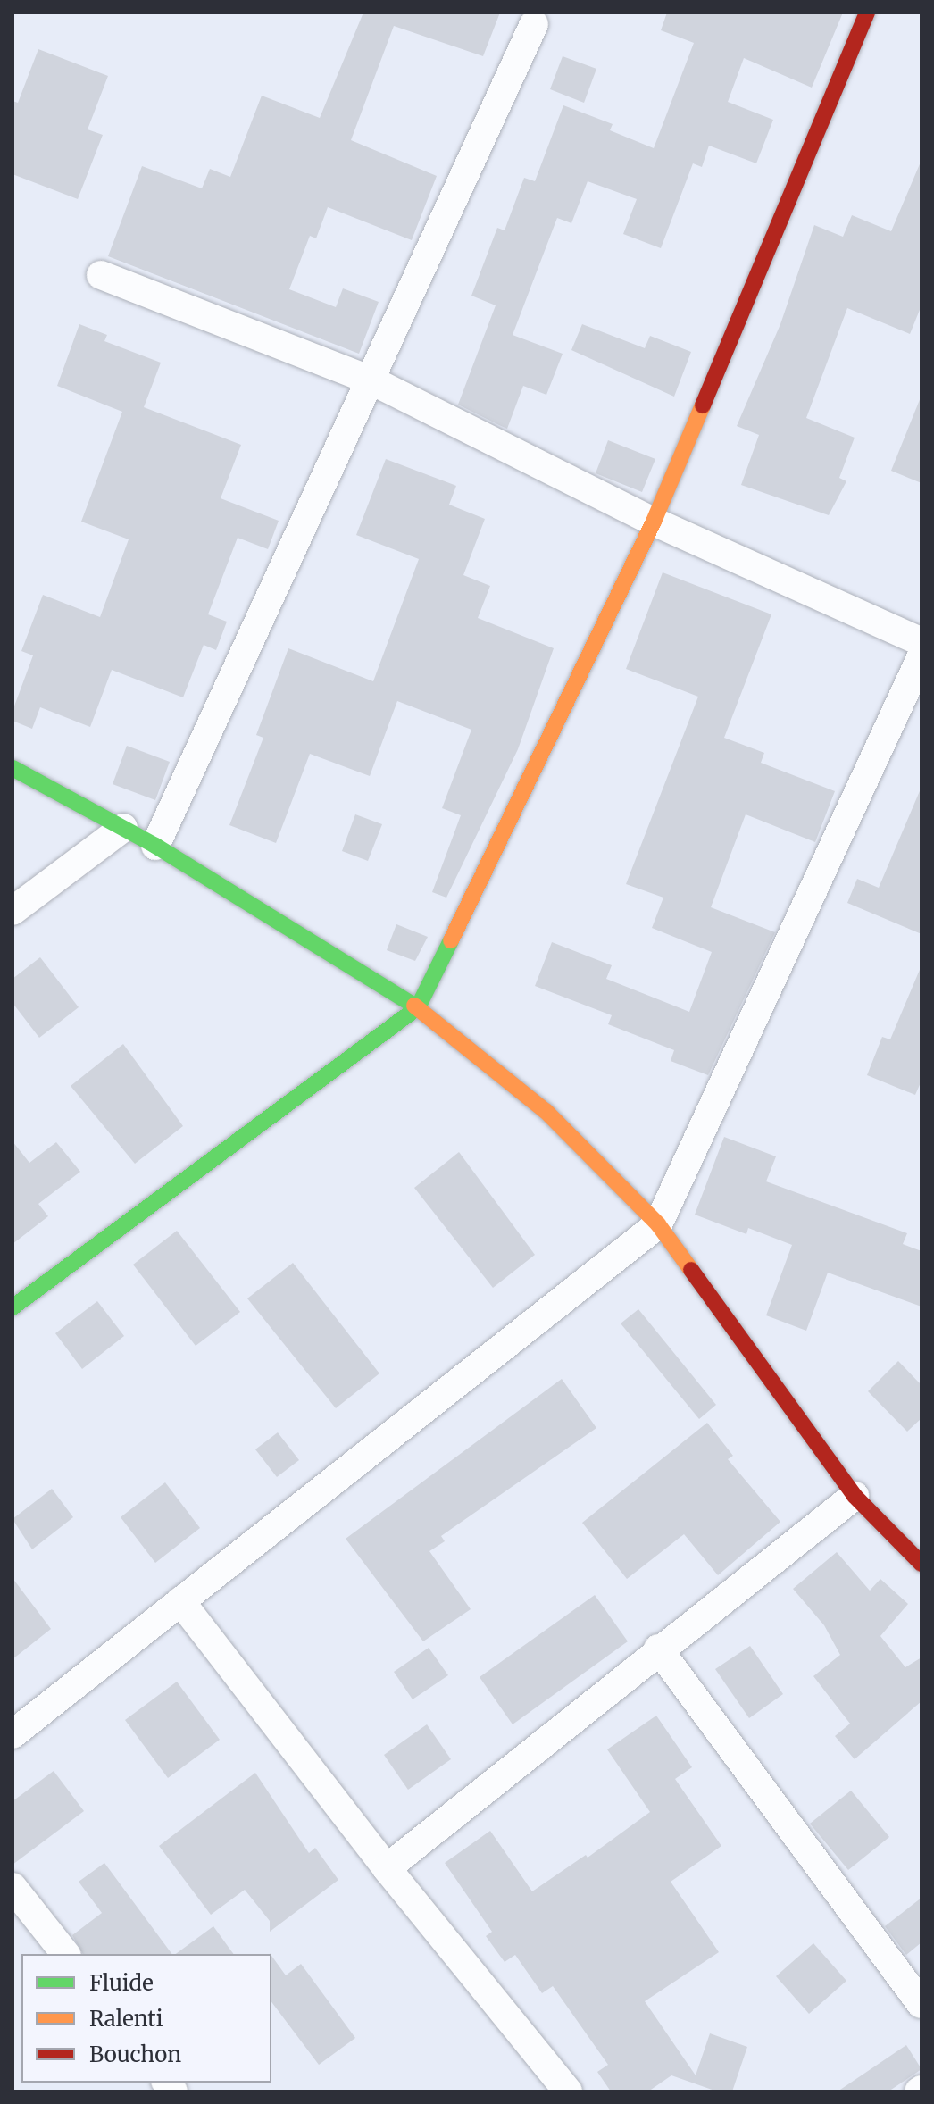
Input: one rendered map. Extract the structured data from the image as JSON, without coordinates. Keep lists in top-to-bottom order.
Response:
{
  "legend": ["Fluide", "Ralenti", "Bouchon"]
}
